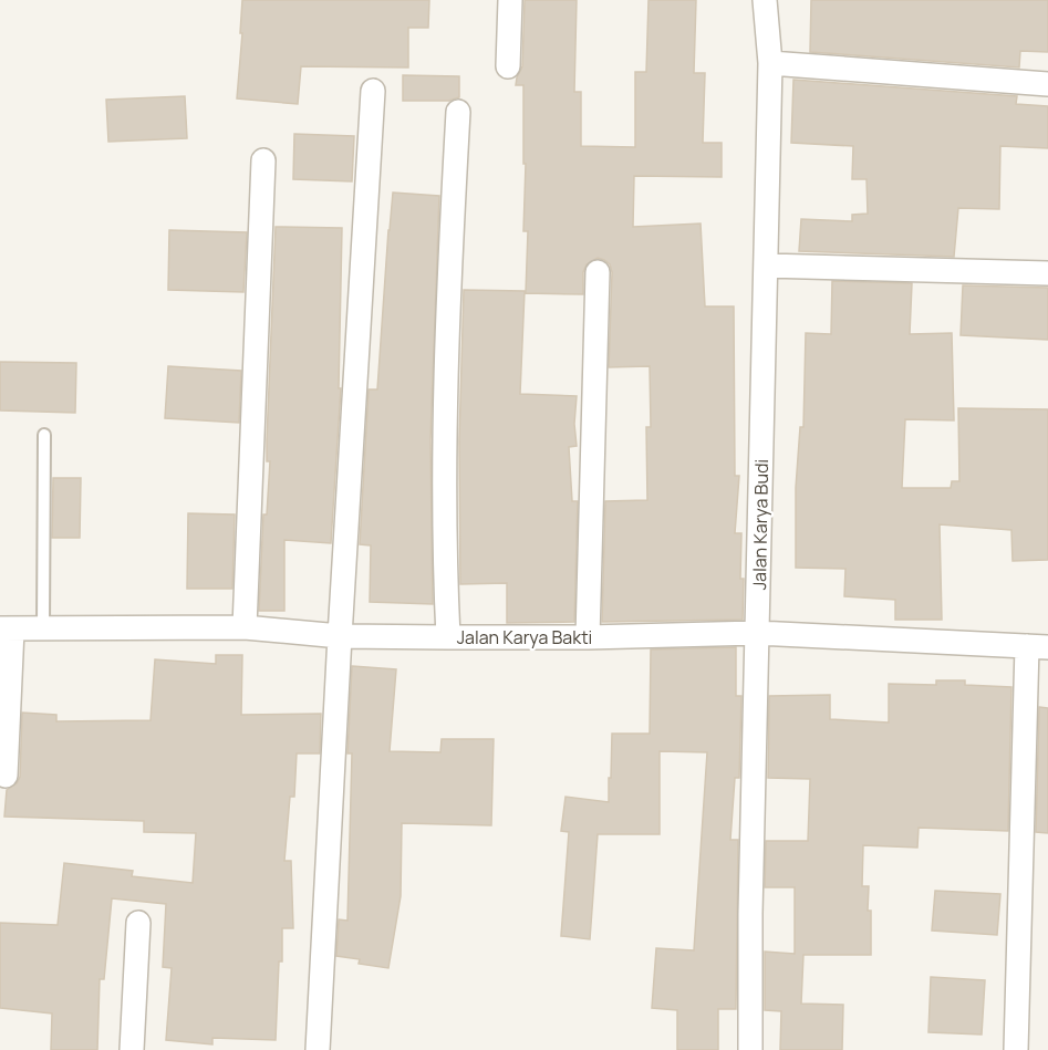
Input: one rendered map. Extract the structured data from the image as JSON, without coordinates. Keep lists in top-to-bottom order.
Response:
{
  "streets": {
    "street": ["Jalan Karya Budi", "Jalan Karya Bakti"]
  },
  "crossings": [
    ["Jalan Karya Budi", "Jalan Karya Bakti"]
  ]
}
